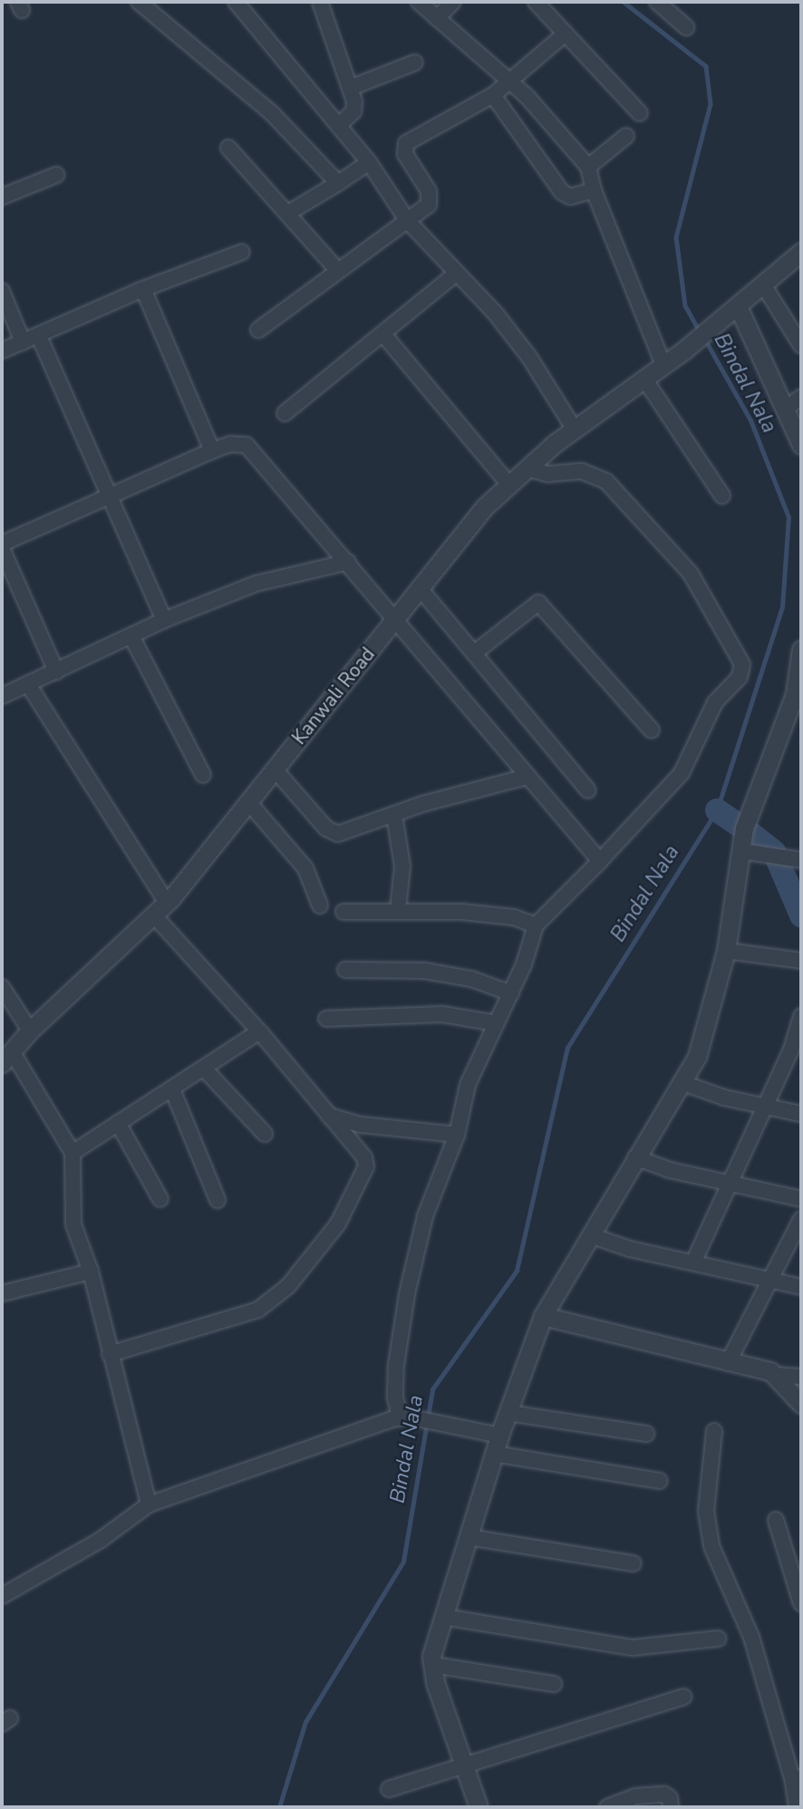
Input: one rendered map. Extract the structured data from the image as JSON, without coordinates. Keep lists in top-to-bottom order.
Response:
{
  "streets": {
    "street": ["Kanwali Road"]
  },
  "water": ["Bindal Nala"]
}
